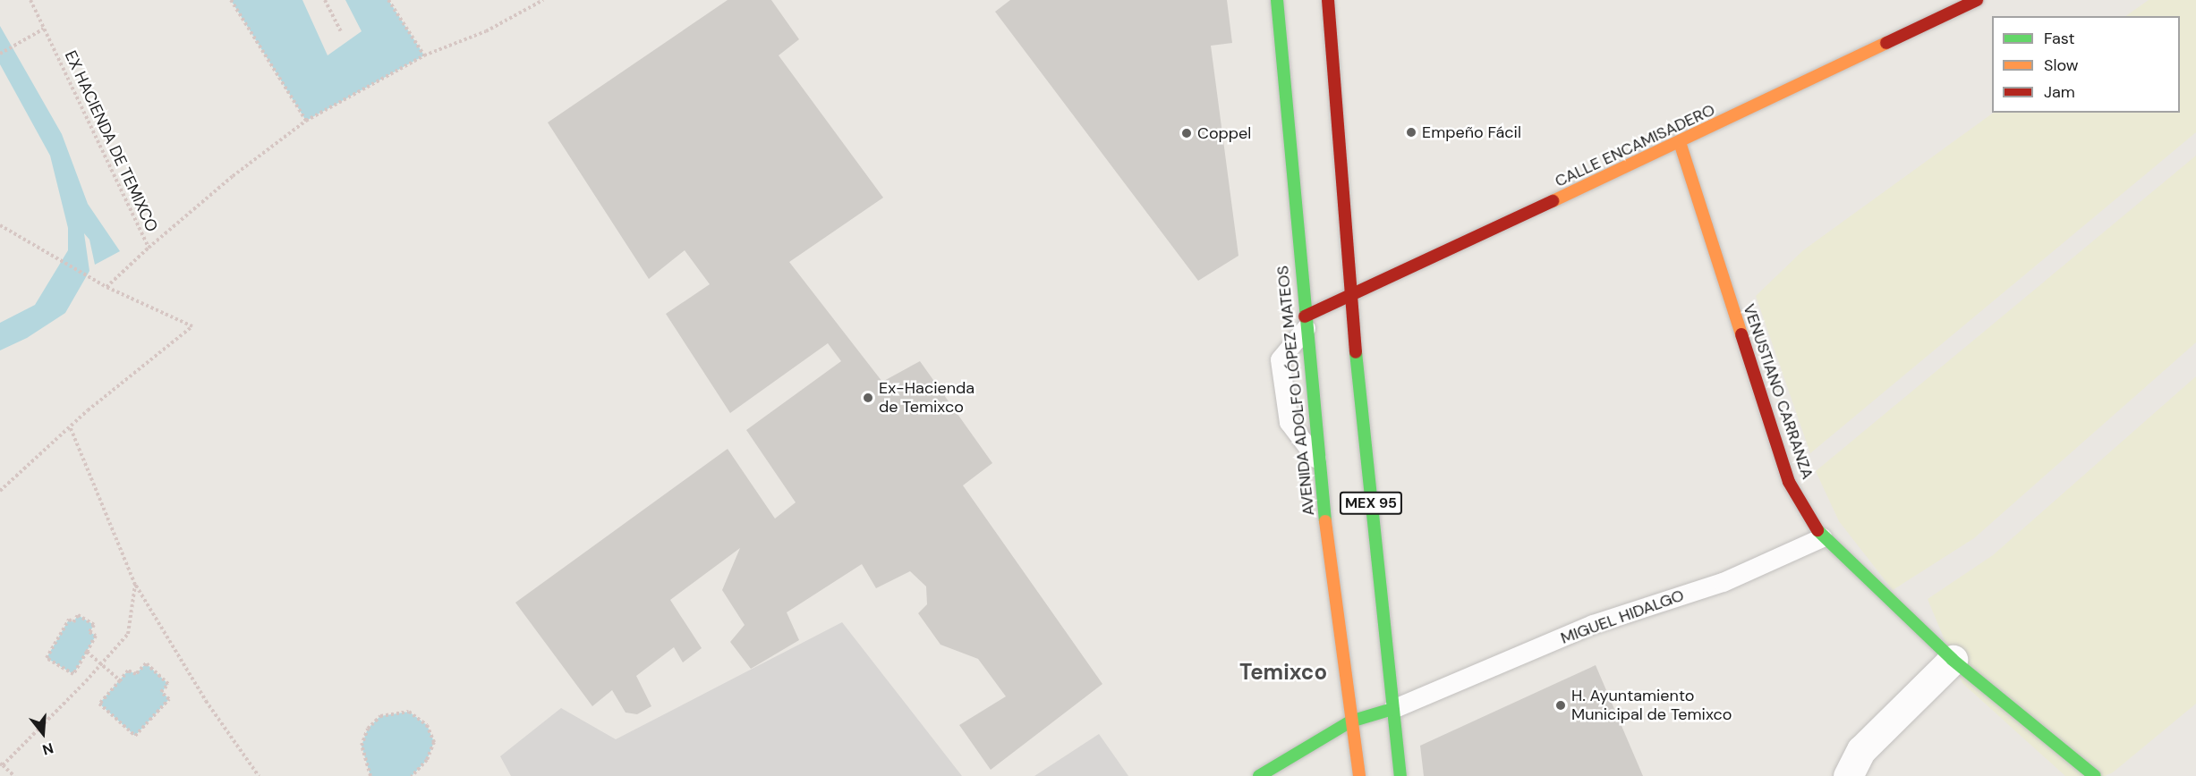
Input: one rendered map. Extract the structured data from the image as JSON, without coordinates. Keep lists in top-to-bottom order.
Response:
{
  "streets": {
    "street": [
      "CALLE ENCAMISADERO",
      "AVENIDA ADOLFO LÓPEZ MATEOS",
      "VENUSTIANO CARRANZA",
      "MEX 95"
    ],
    "lane": ["MIGUEL HIDALGO"],
    "path": ["EX HACIENDA DE TEMIXCO"]
  },
  "crossings": [
    ["CALLE ENCAMISADERO", "AVENIDA ADOLFO LÓPEZ MATEOS"],
    ["CALLE ENCAMISADERO", "VENUSTIANO CARRANZA"],
    ["CALLE ENCAMISADERO", "MEX 95"],
    ["VENUSTIANO CARRANZA", "MIGUEL HIDALGO"],
    ["MEX 95", "MIGUEL HIDALGO"]
  ],
  "districts": ["Temixco"],
  "places": [
    "Empeño Fácil",
    "Coppel",
    "Ex-Hacienda de Temixco",
    "H. Ayuntamiento Municipal de Temixco"
  ],
  "legend": ["Fast", "Slow", "Jam"],
  "north": "bottom"
}
